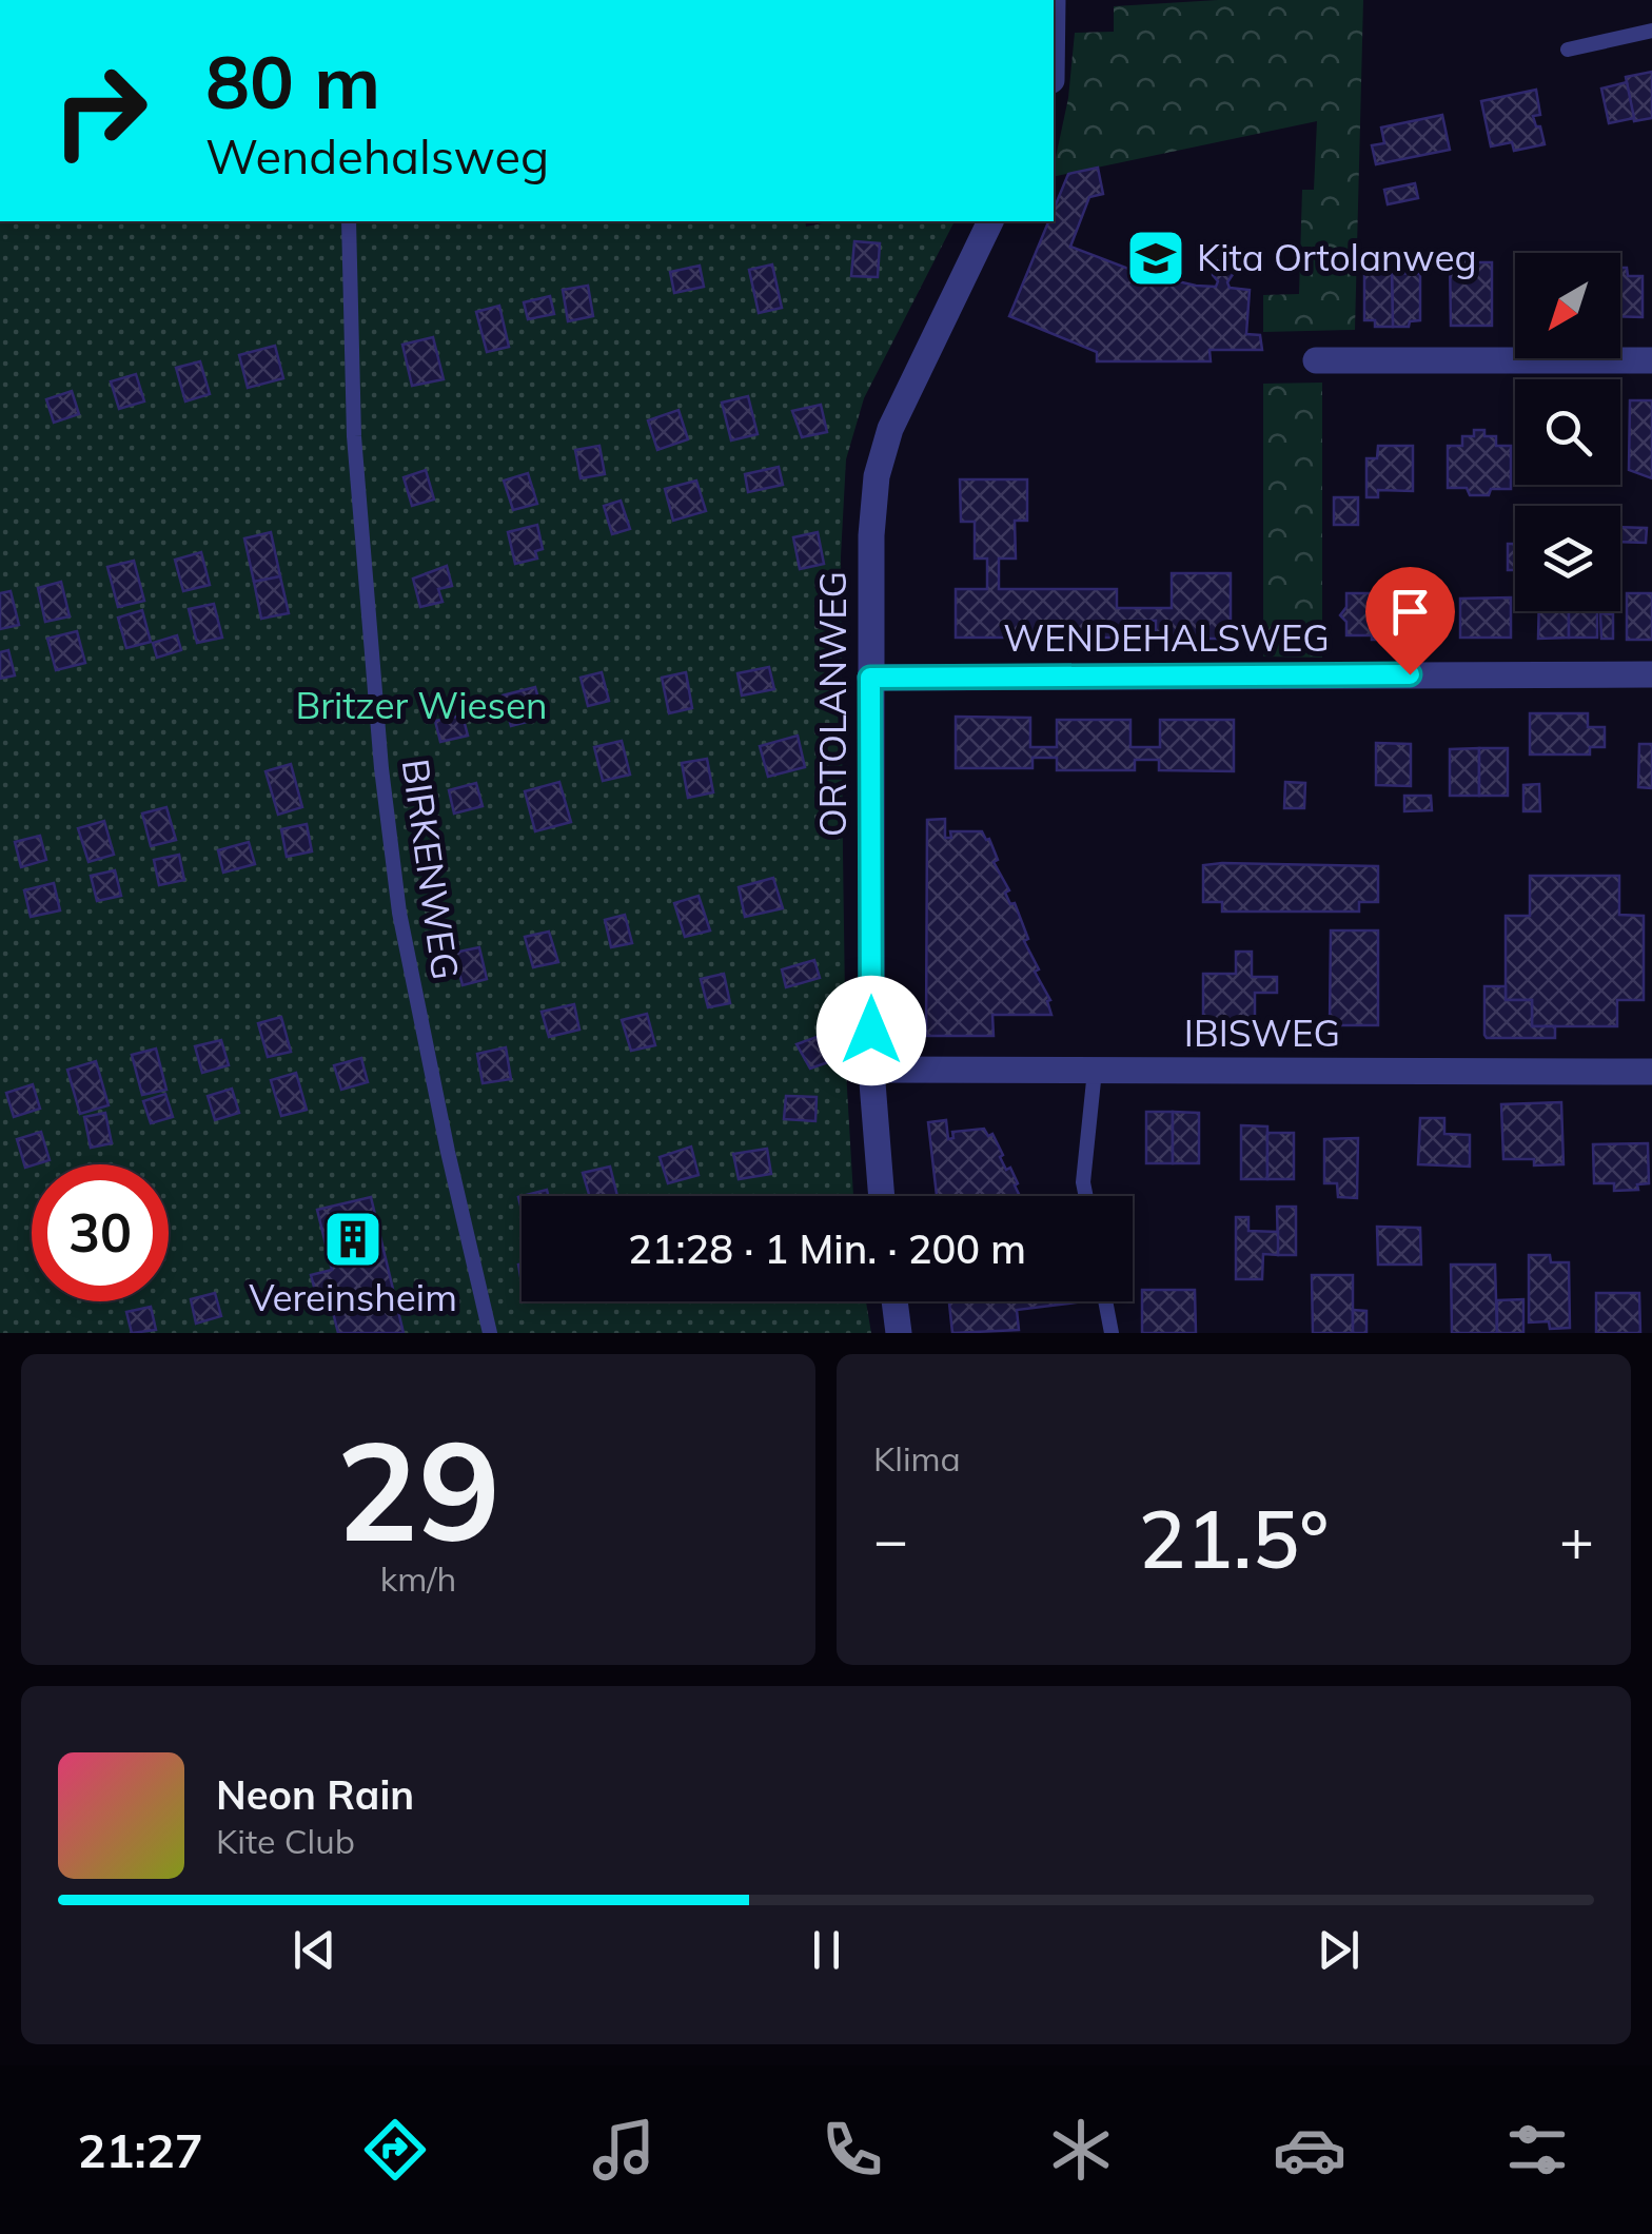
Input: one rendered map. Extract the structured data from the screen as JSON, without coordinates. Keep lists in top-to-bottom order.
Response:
{
  "streets": {
    "street": ["WENDEHALSWEG", "ORTOLANWEG", "IBISWEG"],
    "lane": ["BIRKENWEG"]
  },
  "crossings": [
    ["WENDEHALSWEG", "ORTOLANWEG"],
    ["ORTOLANWEG", "IBISWEG"]
  ],
  "parks": ["Britzer Wiesen"],
  "places": {
    "school or university": ["Kita Ortolanweg"],
    "building": ["Vereinsheim"]
  },
  "north": "bottom left",
  "page": {
    "turn": ["80 m", "Wendehalsweg"],
    "limit": "30",
    "trip": "21:28 · 1 Min. · 200 m",
    "tile": [
      ["29", "km/h"],
      "Klima"
    ],
    "heat": ["−", "21.5°", "+"],
    "song": ["Neon Rain", "Kite Club"],
    "tabs": "21:27"
  }
}
